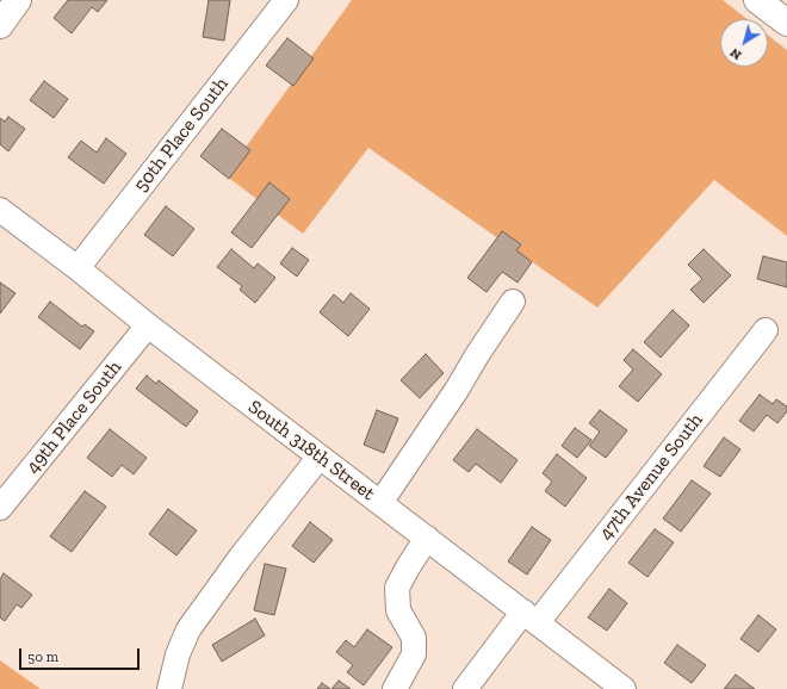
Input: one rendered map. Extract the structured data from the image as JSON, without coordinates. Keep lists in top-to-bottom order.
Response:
{
  "streets": {
    "street": [
      "50th Place South",
      "49th Place South",
      "South 318th Street",
      "47th Avenue South"
    ]
  },
  "crossings": [
    ["50th Place South", "South 318th Street"],
    ["49th Place South", "South 318th Street"],
    ["South 318th Street", "47th Avenue South"]
  ],
  "scale_bar": "50 m",
  "north": "bottom left"
}
